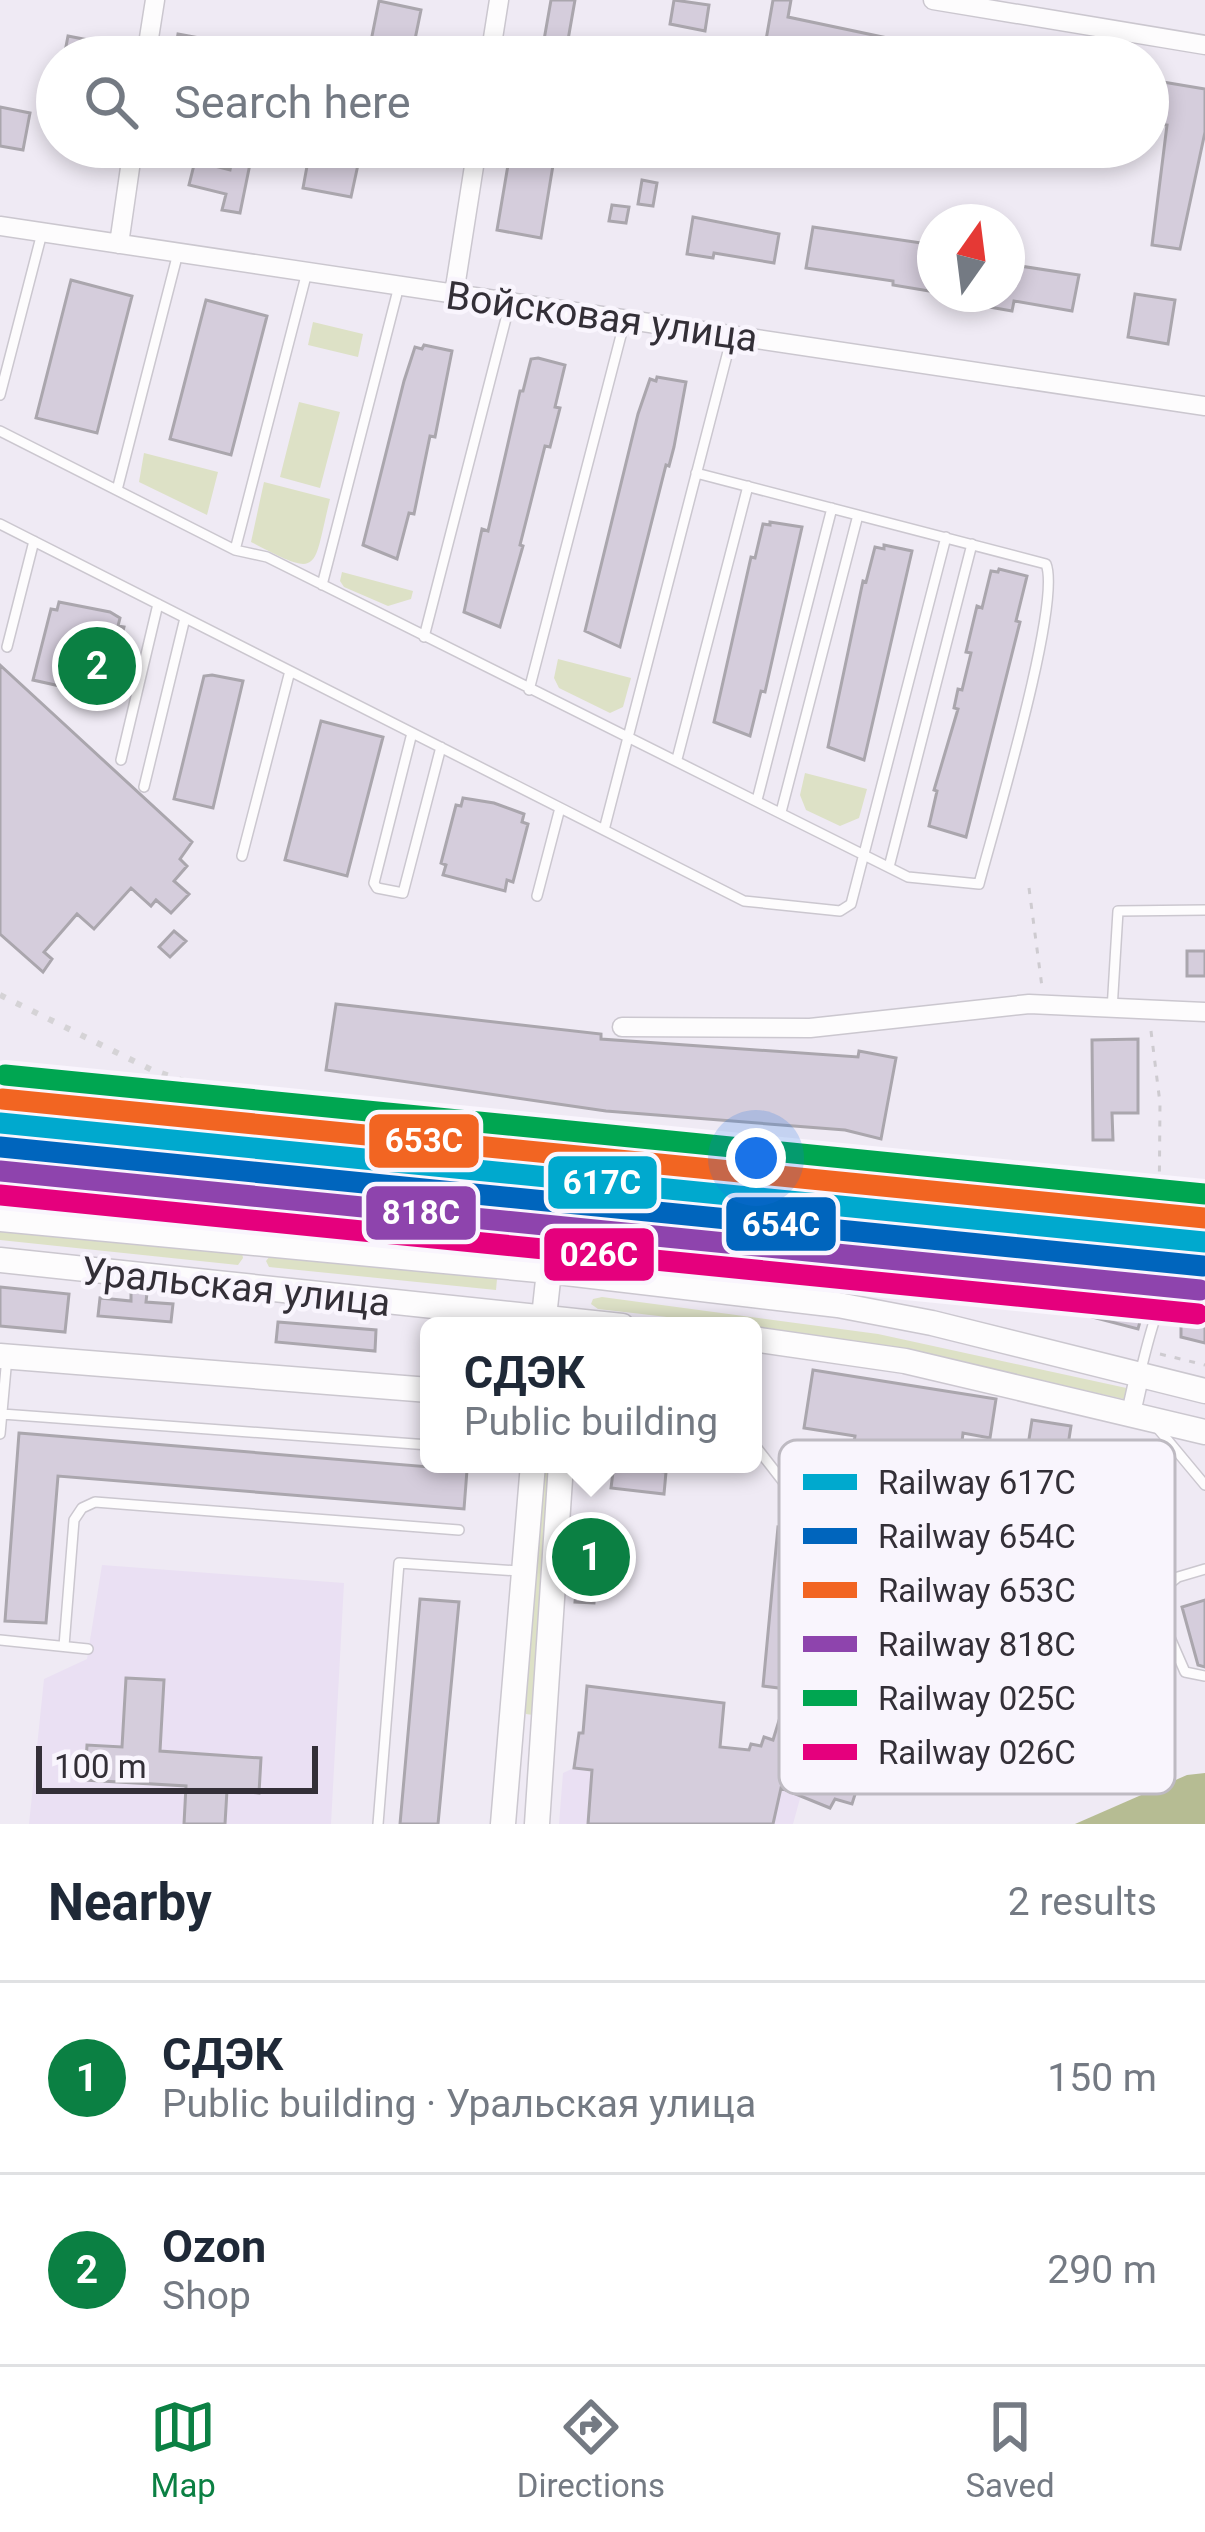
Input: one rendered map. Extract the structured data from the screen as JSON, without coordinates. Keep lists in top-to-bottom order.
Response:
{
  "streets": {
    "main road": ["Уральская улица"],
    "street": ["Войсковая улица"]
  },
  "lines": [
    "rail line 025С",
    "rail line 653С",
    "rail line 617C",
    "rail line 654С",
    "rail line 818С",
    "rail line 026С"
  ],
  "legend": [
    "Railway 617C",
    "Railway 654С",
    "Railway 653С",
    "Railway 818С",
    "Railway 025С",
    "Railway 026С"
  ],
  "scale_bar": "100 m",
  "north": "top",
  "page": {
    "search": "Search here",
    "pins": ["2", "1"],
    "popup": ["СДЭК", "Public building"],
    "scale": "100 m",
    "heading": ["Nearby", "2 results"],
    "list": [
      {
        "mark": "1",
        "name": "СДЭК",
        "note": "Public building · Уральская улица",
        "value": "150 m"
      },
      {
        "mark": "2",
        "name": "Ozon",
        "note": "Shop",
        "value": "290 m"
      }
    ],
    "nav": ["Map", "Directions", "Saved"]
  }
}
